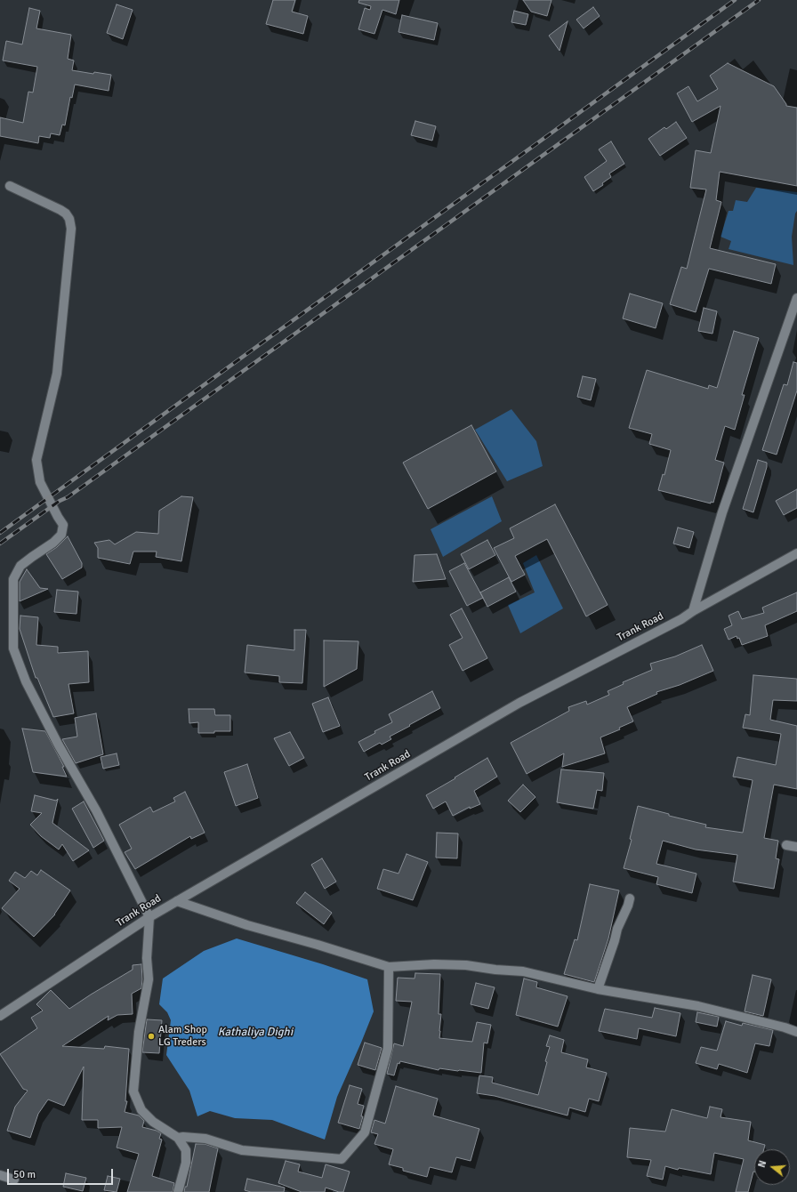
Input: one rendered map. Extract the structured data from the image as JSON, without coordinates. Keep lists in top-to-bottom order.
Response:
{
  "streets": {
    "street": ["Trank Road"]
  },
  "water": ["Kathaliya Dighi"],
  "places": ["Alam Shop LG Treders"],
  "scale_bar": "50 m",
  "north": "left"
}
